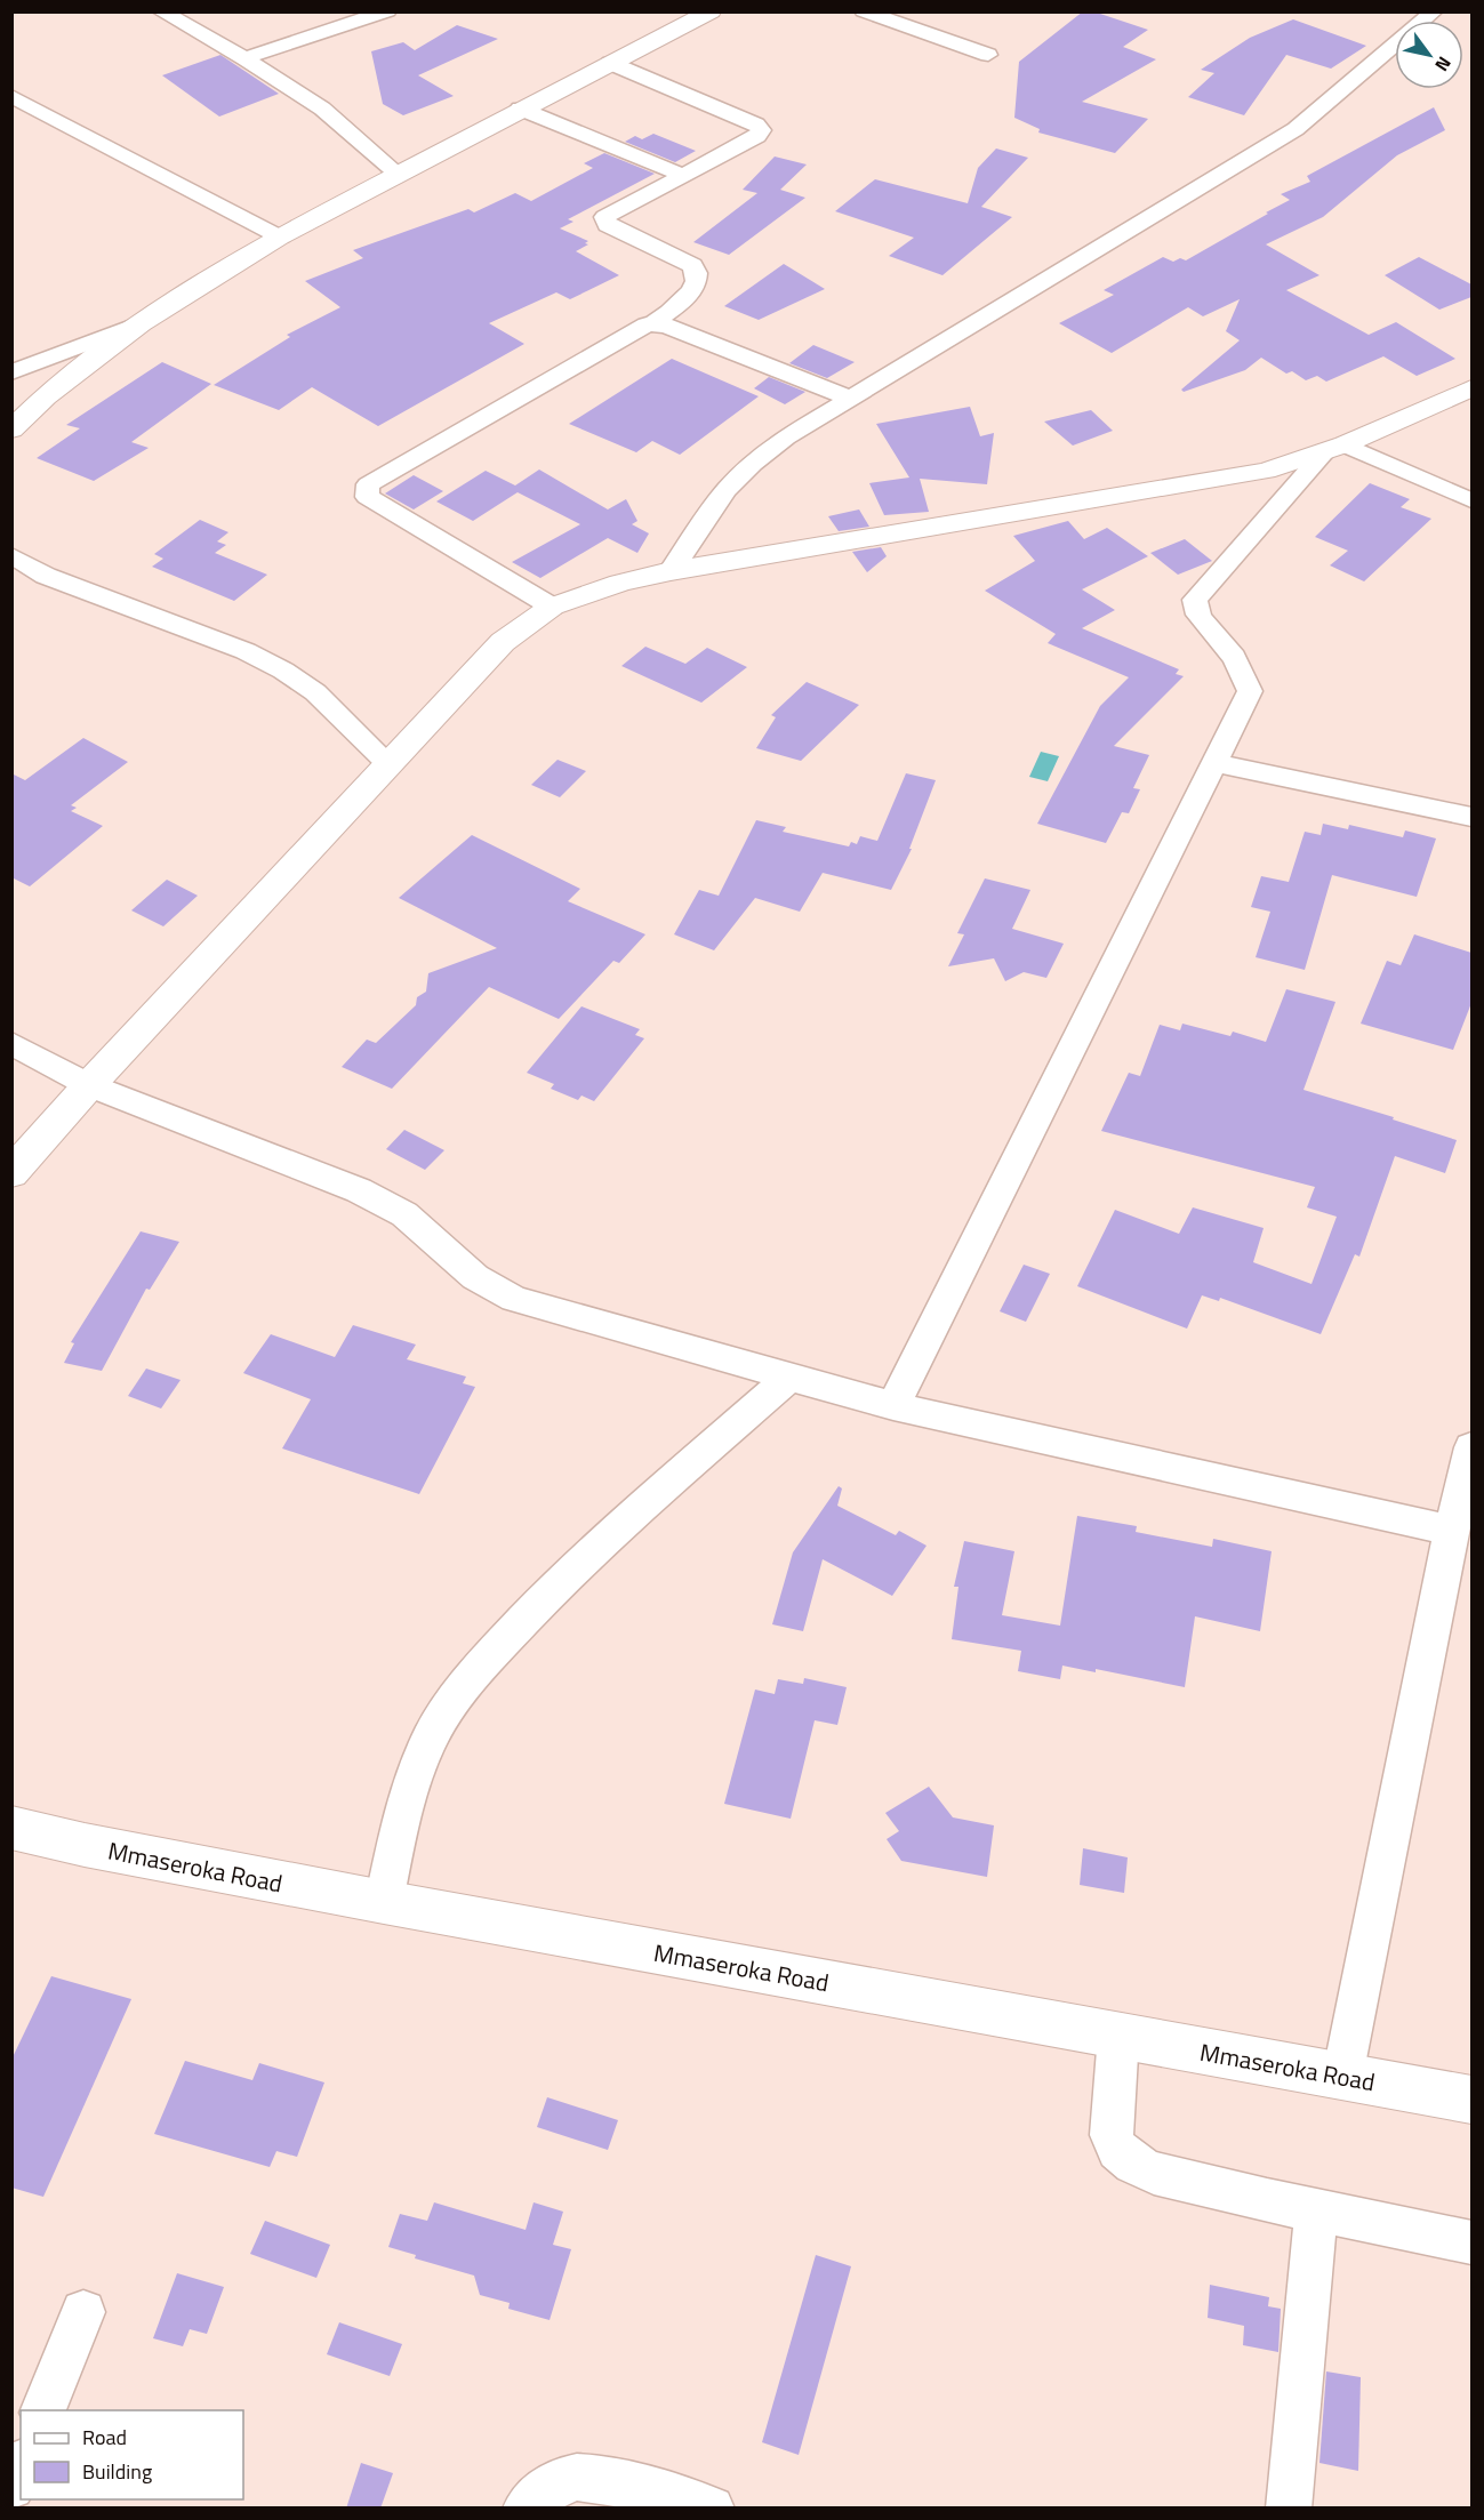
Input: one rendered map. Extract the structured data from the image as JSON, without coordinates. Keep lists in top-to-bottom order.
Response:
{
  "streets": {
    "street": ["Mmaseroka Road"]
  },
  "legend": ["Road", "Building"],
  "north": "bottom right"
}
